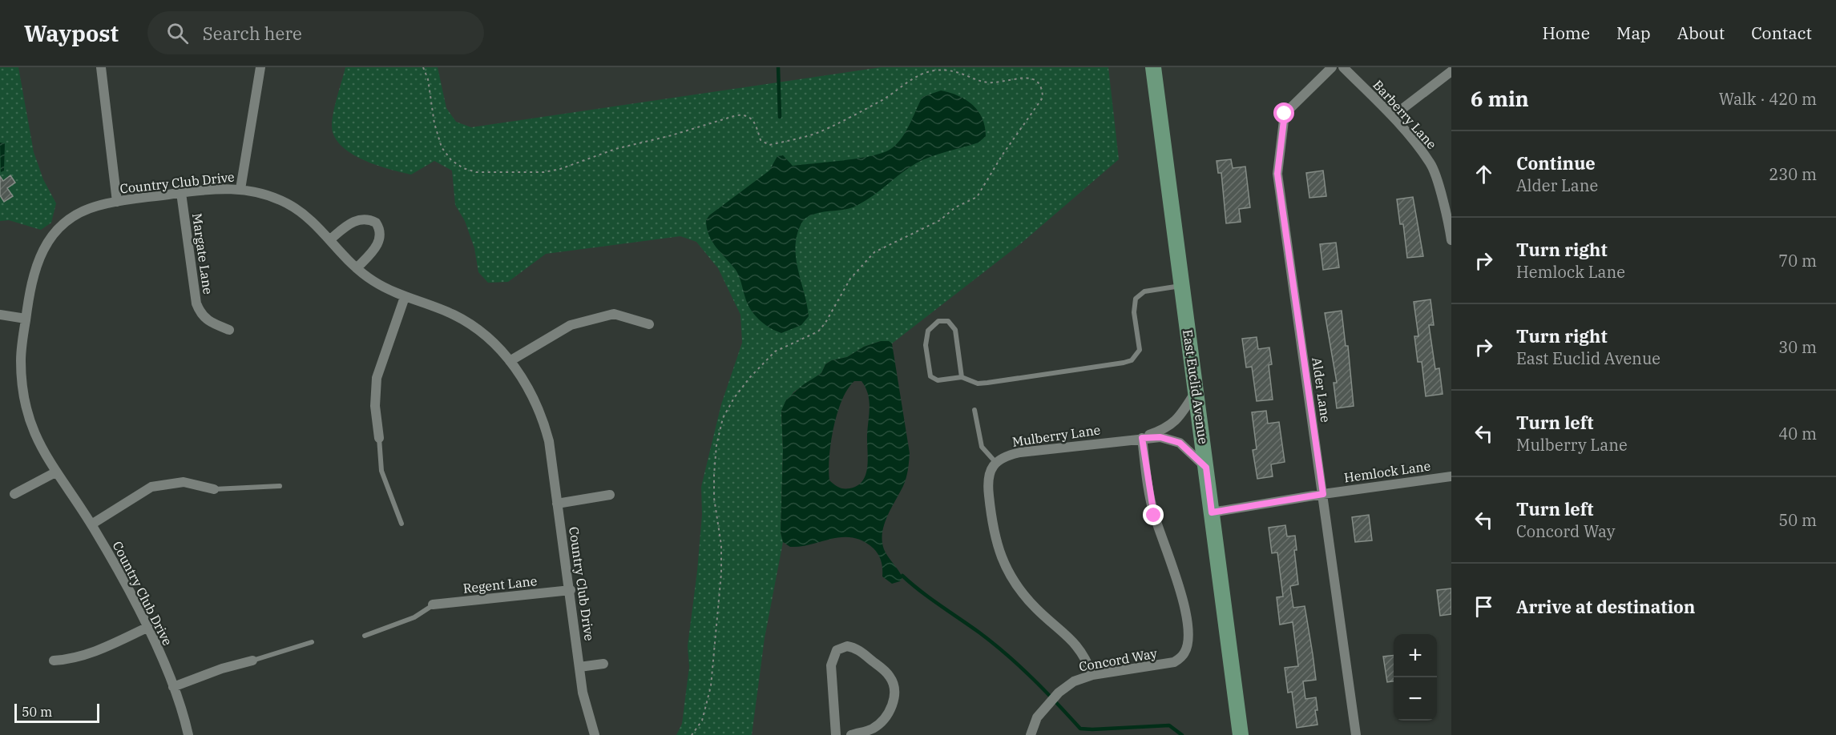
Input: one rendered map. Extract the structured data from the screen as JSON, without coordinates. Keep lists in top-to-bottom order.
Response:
{
  "streets": {
    "main road": ["East Euclid Avenue"],
    "street": [
      "Barberry Lane",
      "Country Club Drive",
      "Margate Lane",
      "Alder Lane",
      "Mulberry Lane",
      "Hemlock Lane",
      "Regent Lane",
      "Concord Way"
    ]
  },
  "crossings": [
    ["Country Club Drive", "Margate Lane"],
    ["Country Club Drive", "Regent Lane"],
    ["East Euclid Avenue", "Mulberry Lane"],
    ["East Euclid Avenue", "Hemlock Lane"],
    ["Alder Lane", "Hemlock Lane"],
    ["Mulberry Lane", "Concord Way"]
  ],
  "scale_bar": "50 m",
  "page": {
    "header": "Waypost",
    "search": "Search here",
    "nav": [
      "Home",
      "Map",
      "About",
      "Contact"
    ],
    "heading": ["6 min", "Walk · 420 m"],
    "list": [
      ["Continue", "Alder Lane", "230 m"],
      ["Turn right", "Hemlock Lane", "70 m"],
      ["Turn right", "East Euclid Avenue", "30 m"],
      ["Turn left", "Mulberry Lane", "40 m"],
      ["Turn left", "Concord Way", "50 m"],
      "Arrive at destination"
    ],
    "map_buttons": ["+", "−"],
    "scale": "50 m"
  }
}
